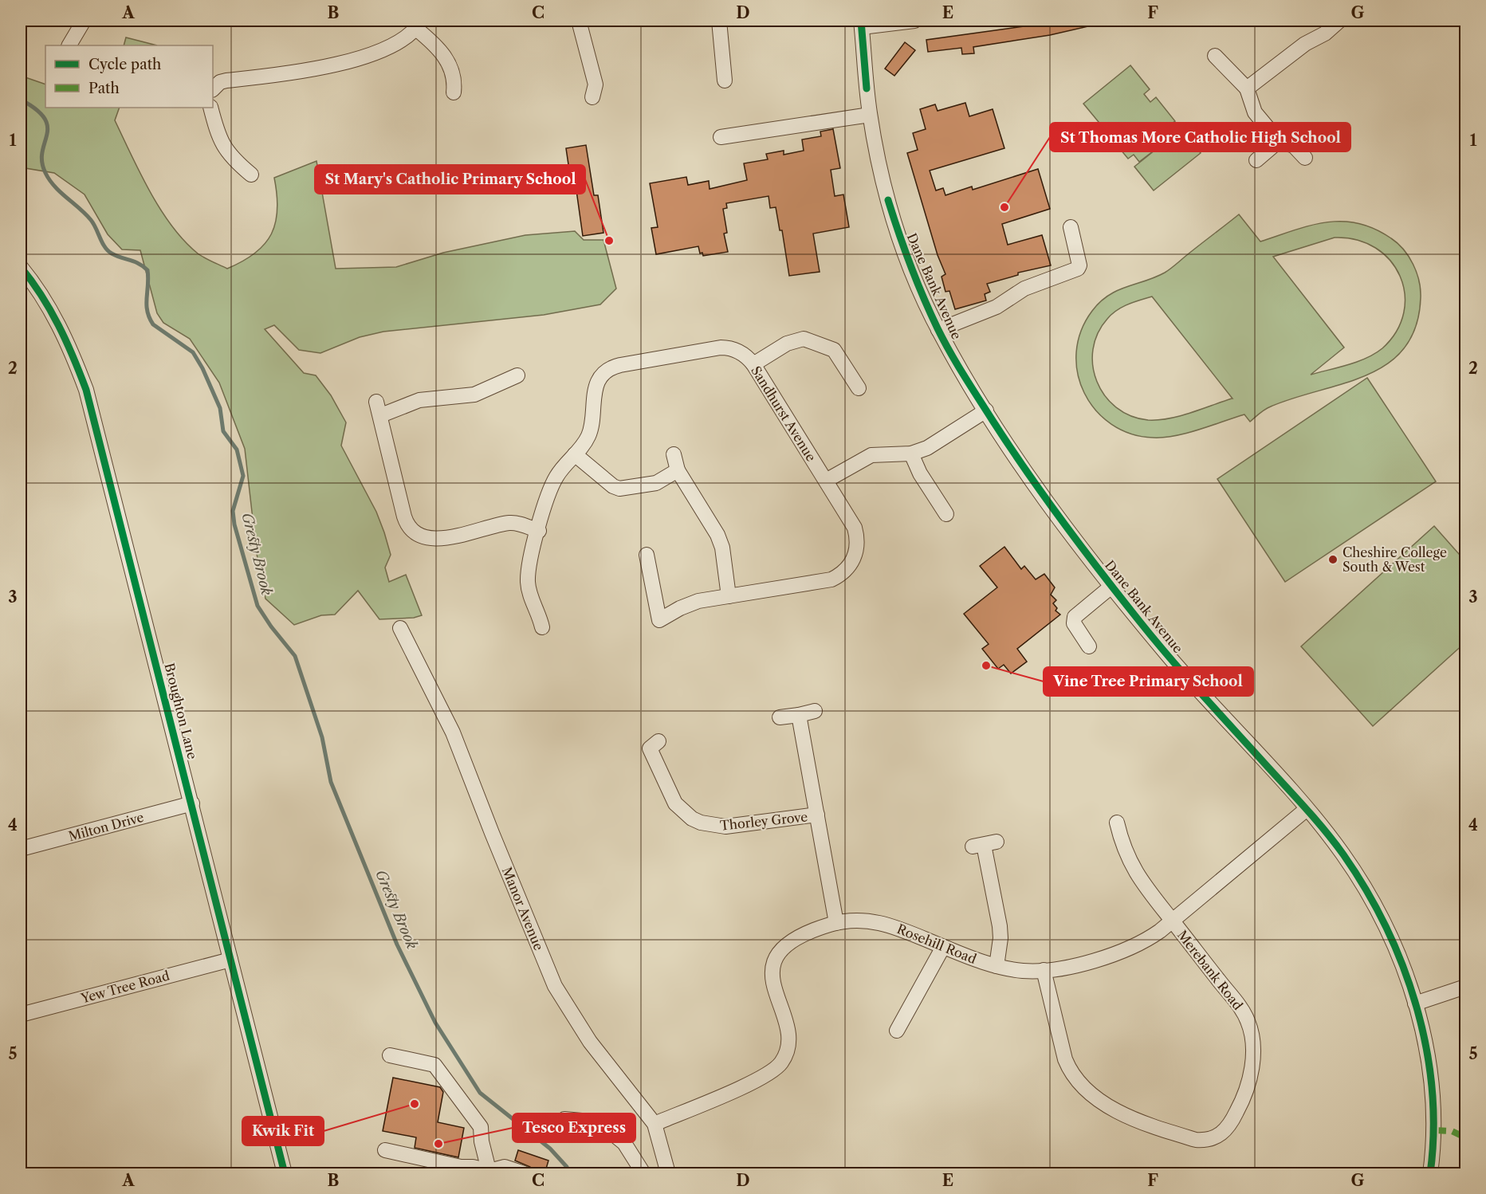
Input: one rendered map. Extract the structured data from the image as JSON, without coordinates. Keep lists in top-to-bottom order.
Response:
{
  "streets": {
    "street": [
      "Dane Bank Avenue",
      "Sandhurst Avenue",
      "Broughton Lane",
      "Thorley Grove",
      "Milton Drive",
      "Manor Avenue",
      "Rosehill Road",
      "Merebank Road",
      "Yew Tree Road"
    ]
  },
  "crossings": [
    ["Dane Bank Avenue", "Rosehill Road"],
    ["Broughton Lane", "Milton Drive"],
    ["Broughton Lane", "Yew Tree Road"],
    ["Manor Avenue", "Rosehill Road"],
    ["Rosehill Road", "Merebank Road"]
  ],
  "water": ["Gresty Brook"],
  "places": [
    "St Thomas More Catholic High School",
    "St Mary's Catholic Primary School",
    "Cheshire College South & West",
    "Vine Tree Primary School",
    "Kwik Fit",
    "Tesco Express"
  ],
  "legend": ["Cycle path", "Path"],
  "grid": {
    "columns": [
      "A",
      "B",
      "C",
      "D",
      "E",
      "F",
      "G"
    ],
    "rows": [
      "1",
      "2",
      "3",
      "4",
      "5"
    ]
  }
}
